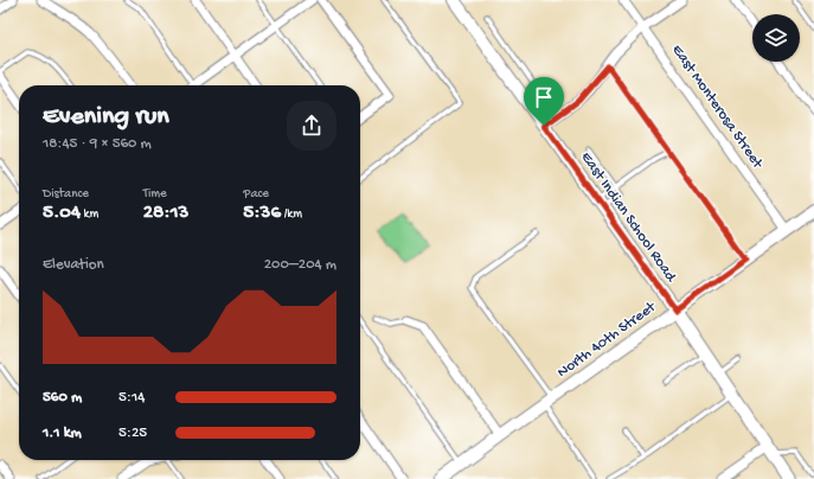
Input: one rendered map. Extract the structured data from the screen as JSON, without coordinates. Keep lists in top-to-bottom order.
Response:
{
  "streets": {
    "main road": ["East Indian School Road", "North 40th Street"],
    "street": ["East Monterosa Street"]
  },
  "crossings": [
    ["East Monterosa Street", "North 40th Street"],
    ["East Indian School Road", "North 40th Street"]
  ],
  "page": {
    "heading": ["Evening run", "18:45 · 9 × 560 m"],
    "stats": [
      ["Distance", "5.04 km"],
      ["Time", "28:13"],
      ["Pace", "5:36 /km"]
    ],
    "chart": ["Elevation", "200–204 m"],
    "list": [
      {
        "name": "560 m",
        "note": "5:14"
      },
      {
        "name": "1.1 km",
        "note": "5:25"
      }
    ]
  }
}
